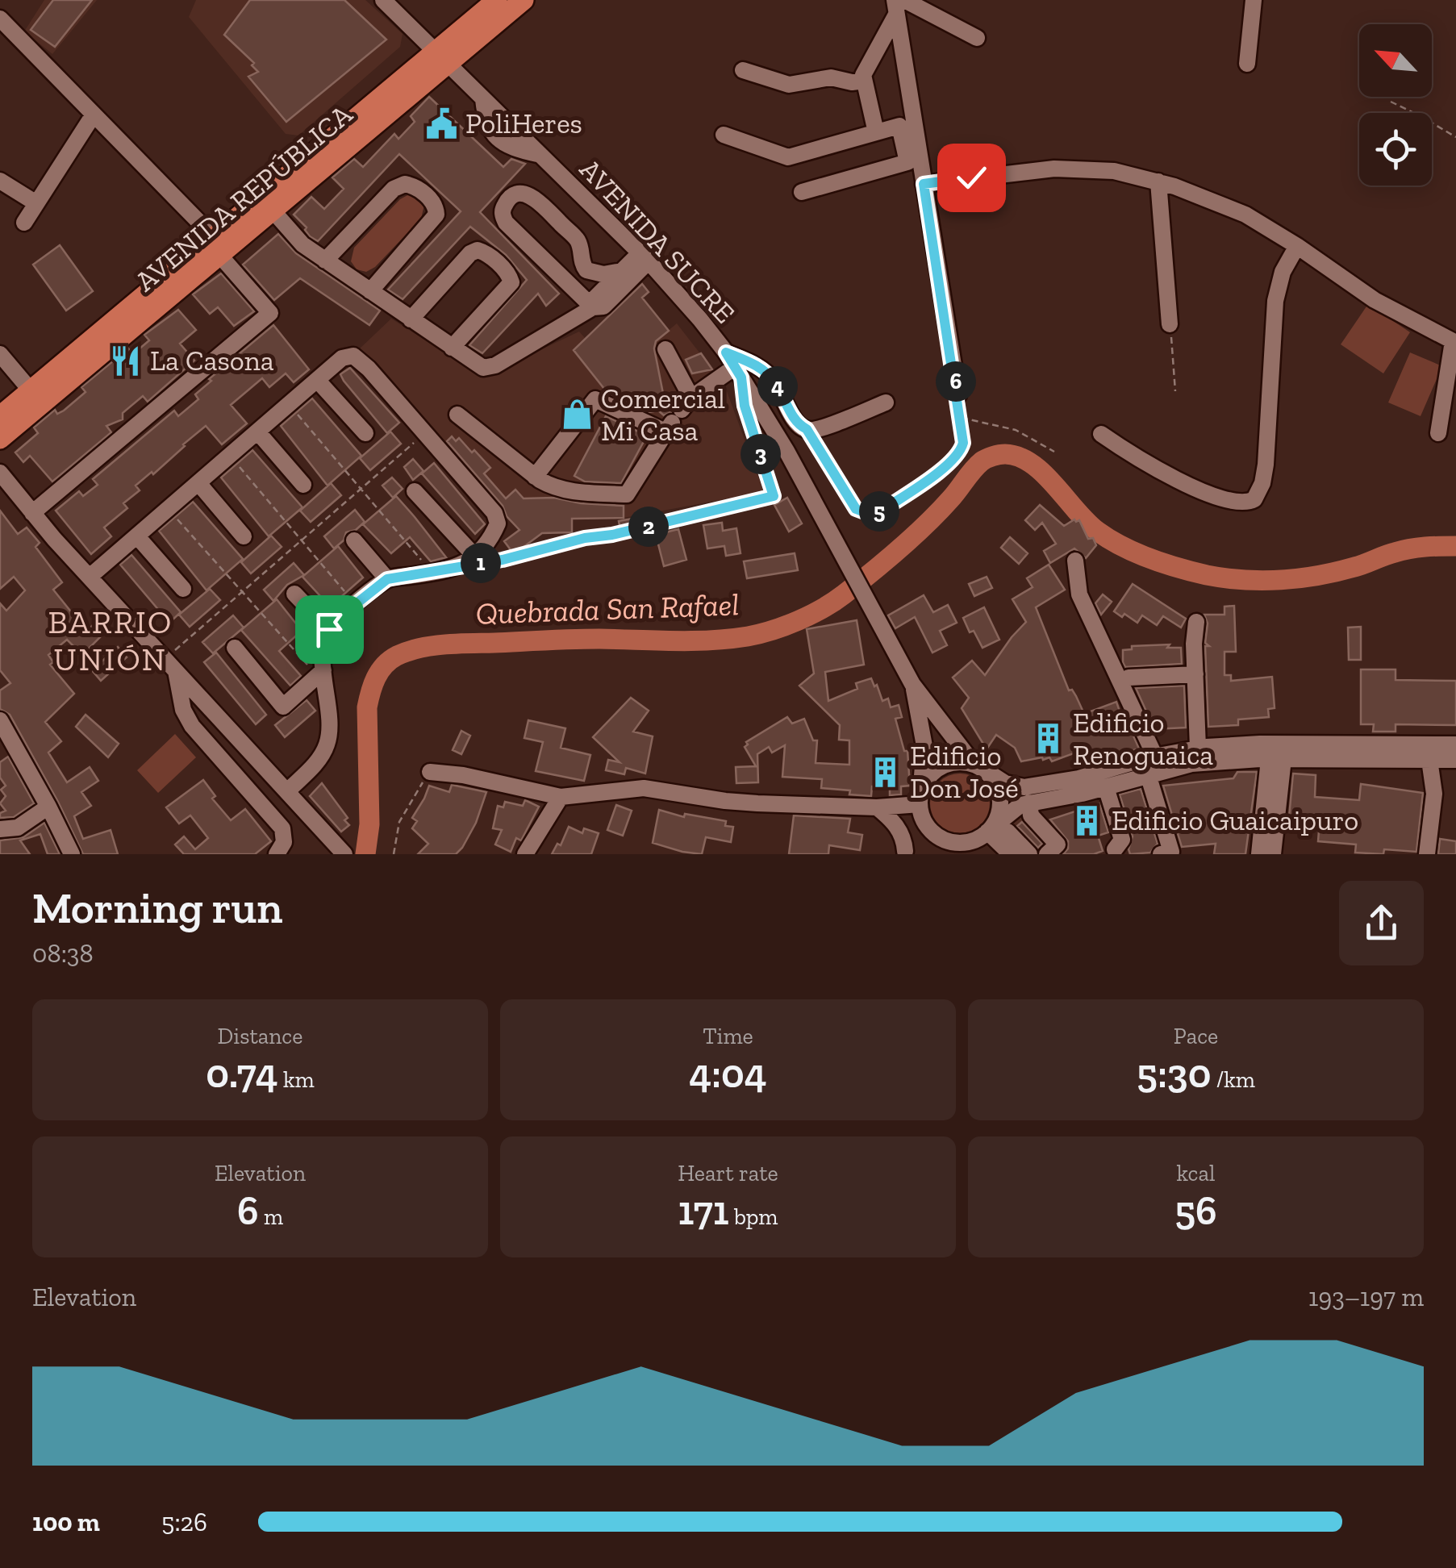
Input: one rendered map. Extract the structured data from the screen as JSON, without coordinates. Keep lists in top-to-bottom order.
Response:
{
  "streets": {
    "main road": ["AVENIDA REPÚBLICA"],
    "street": ["AVENIDA SUCRE"]
  },
  "crossings": [
    ["AVENIDA REPÚBLICA", "AVENIDA SUCRE"]
  ],
  "districts": ["BARRIO UNIÓN"],
  "water": ["Quebrada San Rafael"],
  "places": {
    "public building": ["PoliHeres"],
    "restaurant": ["La Casona"],
    "shop": ["Comercial Mi Casa"],
    "building": ["Edificio Renoguaica", "Edificio Don José", "Edificio Guaicaipuro"]
  },
  "north": "top left",
  "page": {
    "pins": [
      "6",
      "4",
      "3",
      "5",
      "2",
      "1"
    ],
    "heading": ["Morning run", "08:38"],
    "stats": [
      ["Distance", "0.74 km"],
      ["Time", "4:04"],
      ["Pace", "5:30 /km"],
      ["Elevation", "6 m"],
      ["Heart rate", "171 bpm"],
      ["kcal", "56"]
    ],
    "chart": ["Elevation", "193–197 m"],
    "list": [
      {
        "name": "100 m",
        "note": "5:26"
      }
    ]
  }
}
